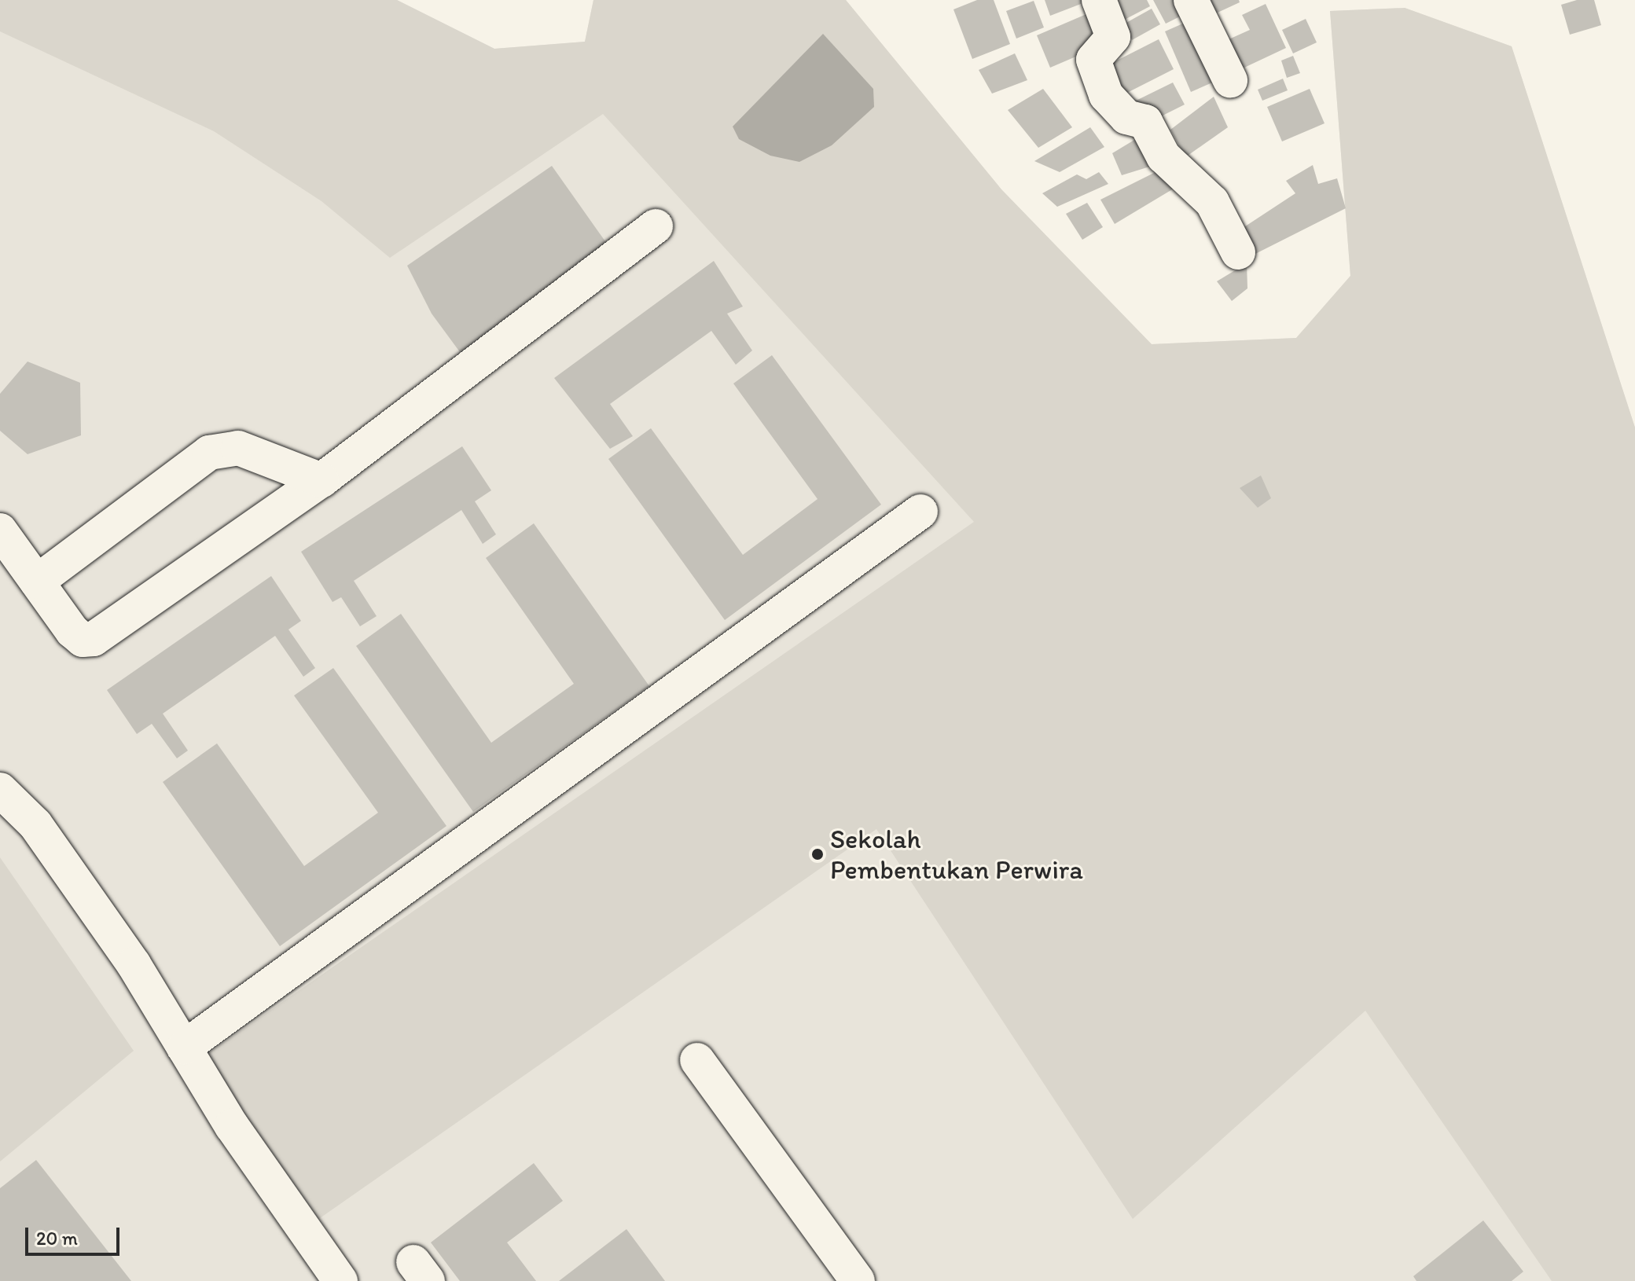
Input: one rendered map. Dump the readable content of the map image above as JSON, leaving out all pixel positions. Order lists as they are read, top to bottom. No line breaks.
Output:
{"places":["Sekolah Pembentukan Perwira"],"scale_bar":"20 m"}
